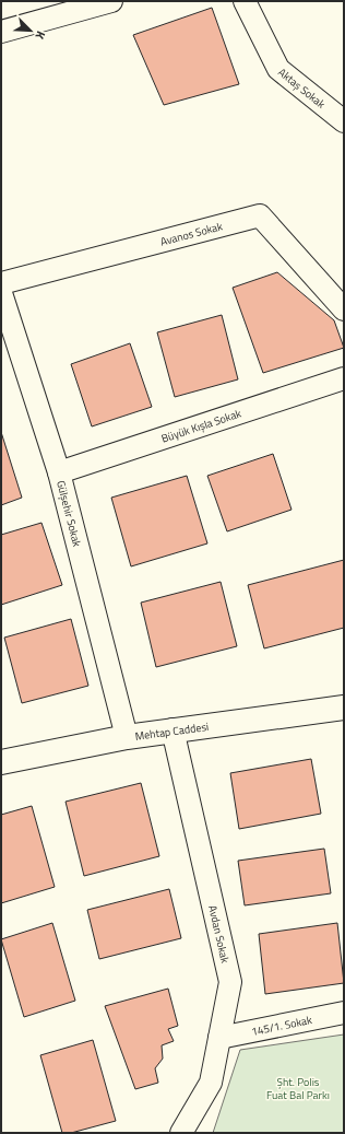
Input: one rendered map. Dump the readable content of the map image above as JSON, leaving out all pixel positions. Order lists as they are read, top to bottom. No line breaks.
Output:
{"streets":{"main road":["Mehtap Caddesi"],"street":["Aktaş Sokak","Avanos Sokak","Büyük Kışla Sokak","Gülşehir Sokak","Avdan Sokak","145/1. Sokak"]},"crossings":[["Büyük Kışla Sokak","Gülşehir Sokak"],["Gülşehir Sokak","Mehtap Caddesi"],["Mehtap Caddesi","Avdan Sokak"],["Avdan Sokak","145/1. Sokak"]],"parks":["Şht. Polis Fuat Bal Parkı"],"north":"bottom right"}
